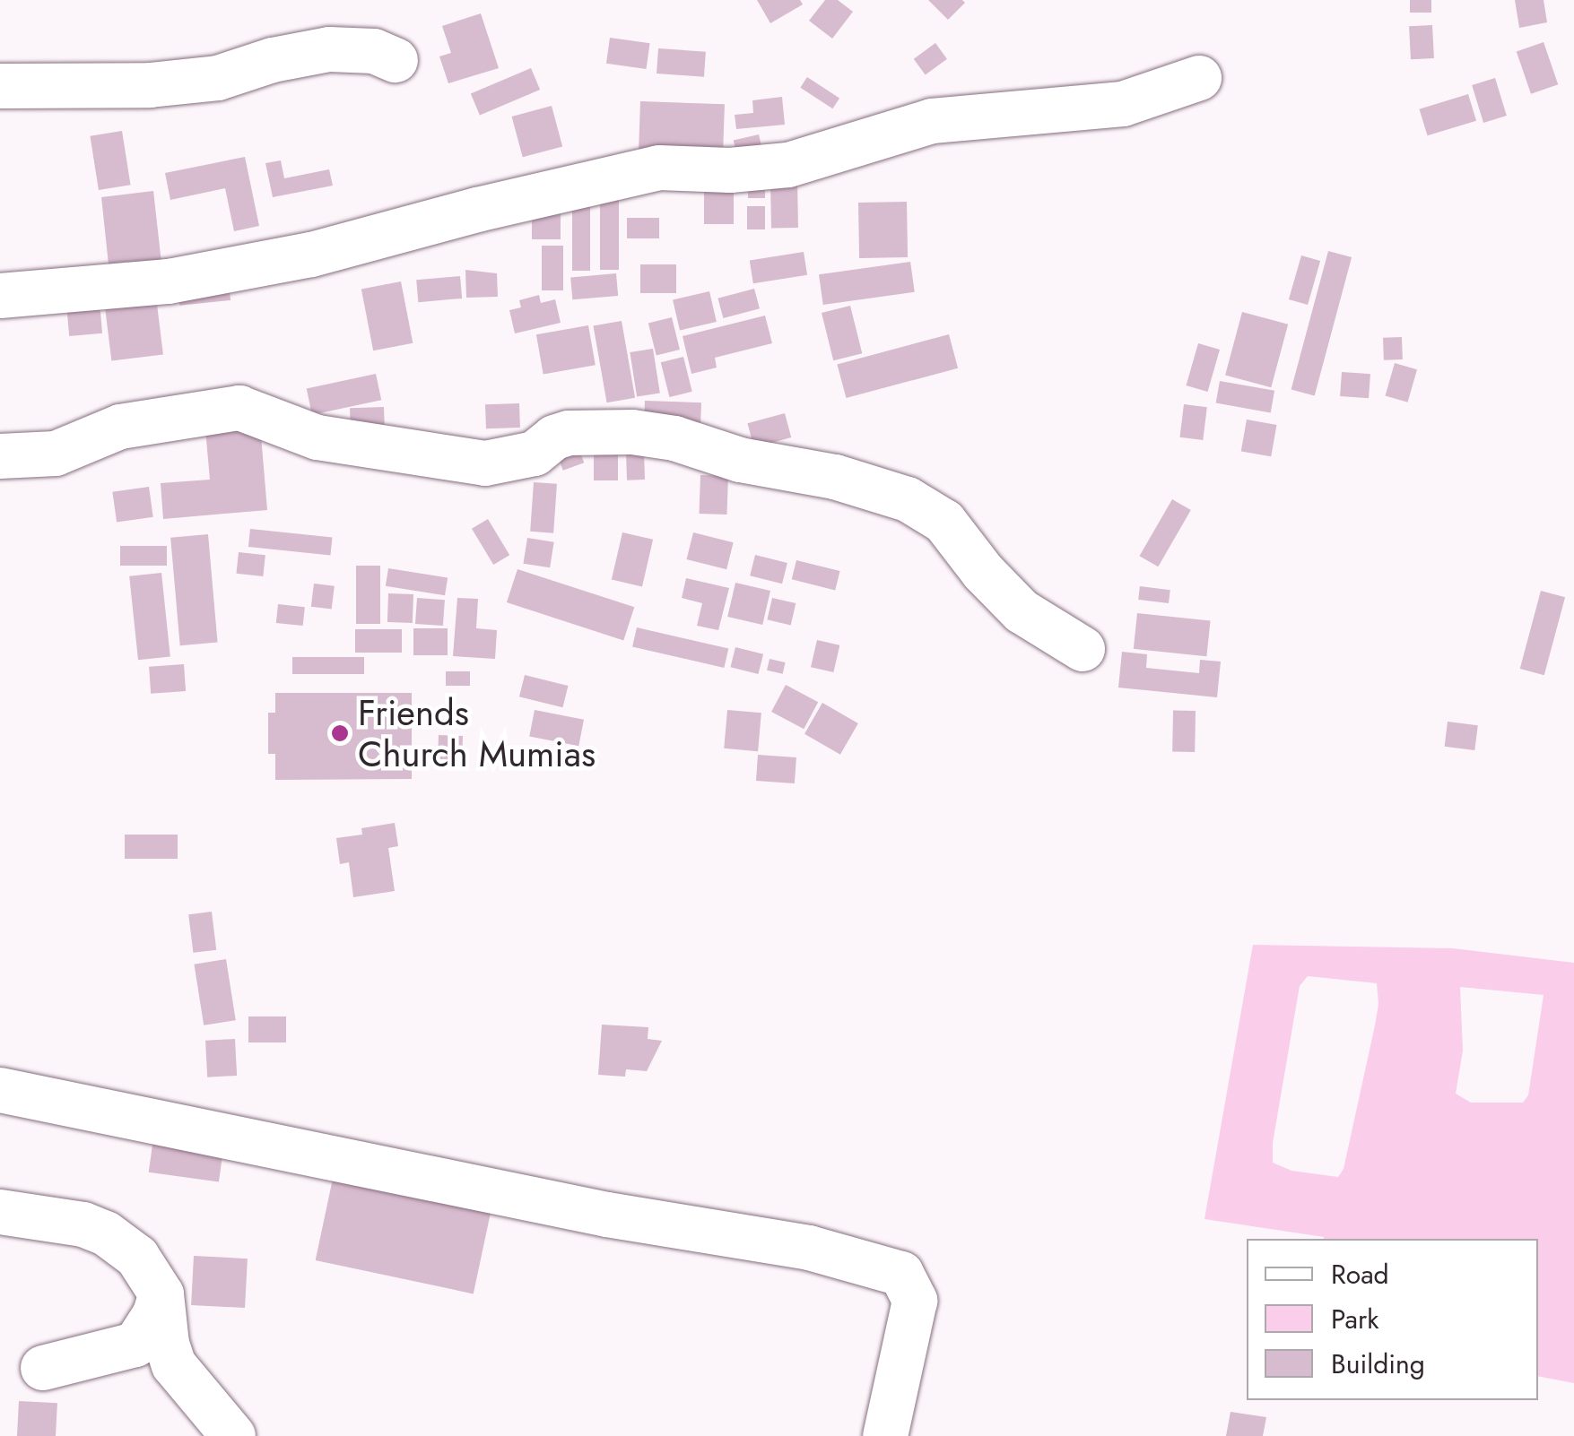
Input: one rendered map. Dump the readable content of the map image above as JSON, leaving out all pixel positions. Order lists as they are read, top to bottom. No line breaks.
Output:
{"places":["Friends Church Mumias"],"legend":["Road","Park","Building"]}
